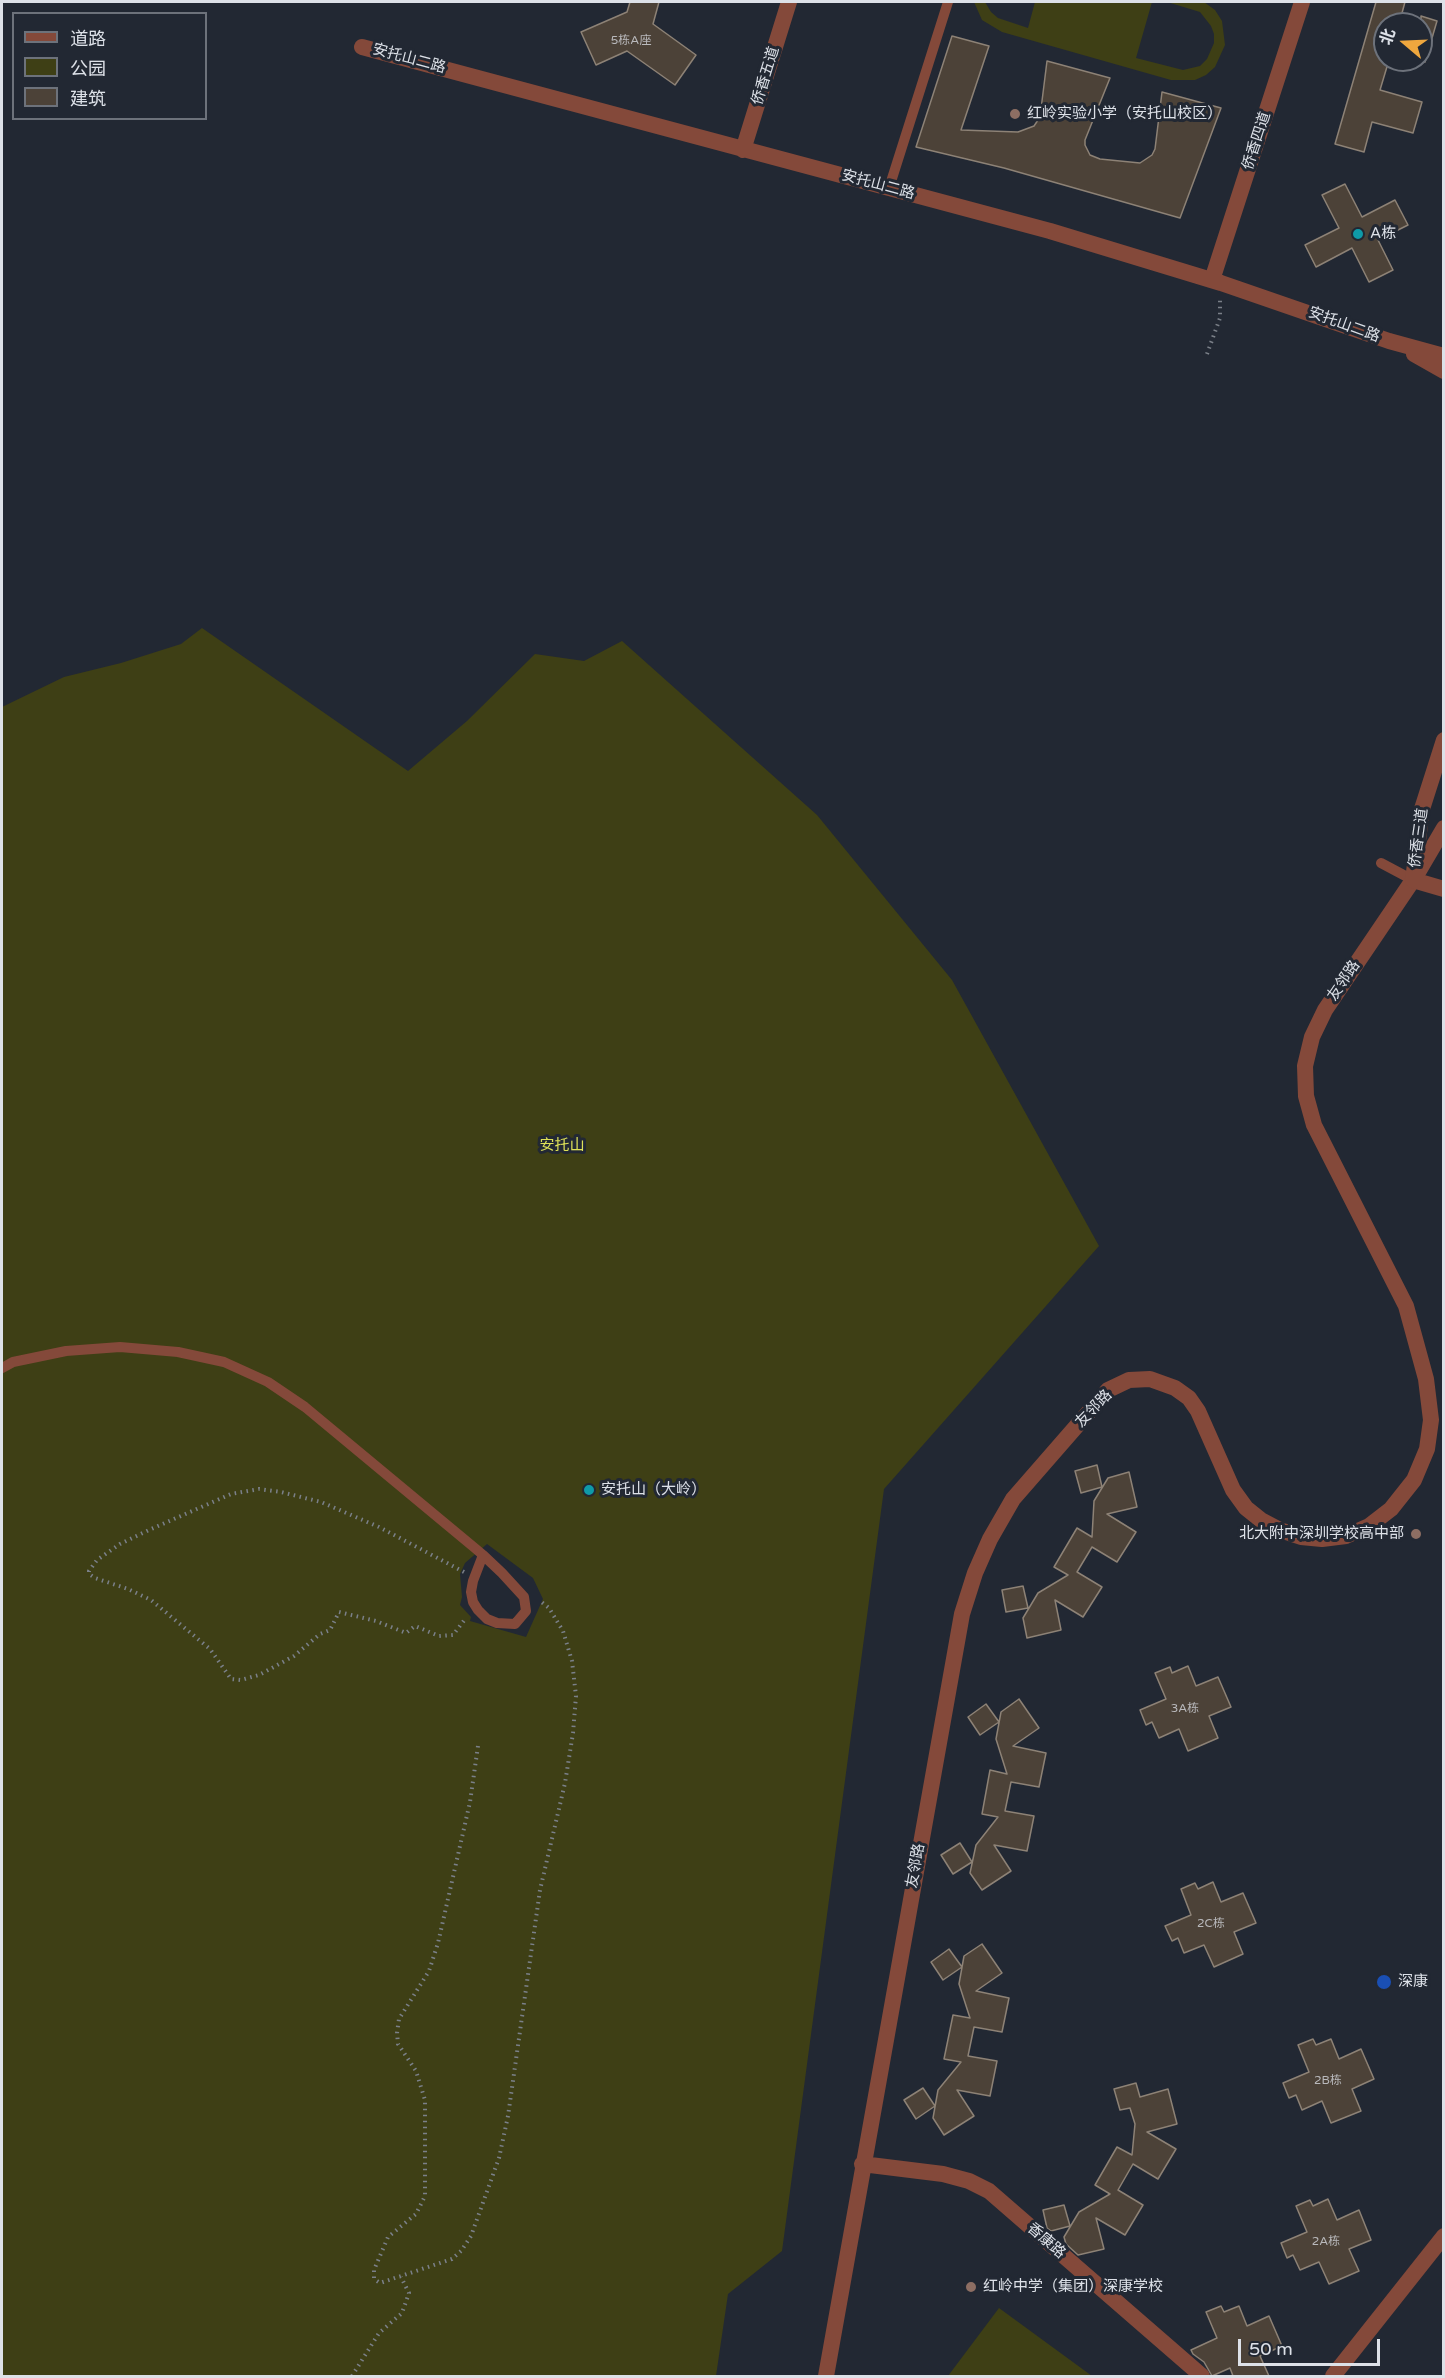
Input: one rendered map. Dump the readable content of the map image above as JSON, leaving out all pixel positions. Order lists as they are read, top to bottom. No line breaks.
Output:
{"streets":{"street":["安托山二路","侨香五道","侨香四道","侨香三道","友邻路","香康路"]},"crossings":[["安托山二路","侨香五道"],["安托山二路","侨香四道"],["侨香三道","友邻路"],["友邻路","香康路"]],"parks":["安托山"],"places":["红岭实验小学（安托山校区）","A栋","安托山（大岭）","北大附中深圳学校高中部","深康","红岭中学（集团）深康学校"],"house_numbers":["5栋A座","3A栋","2C栋","2B栋","2A栋"],"legend":["道路","公园","建筑"],"scale_bar":"50 m","north":"left"}
